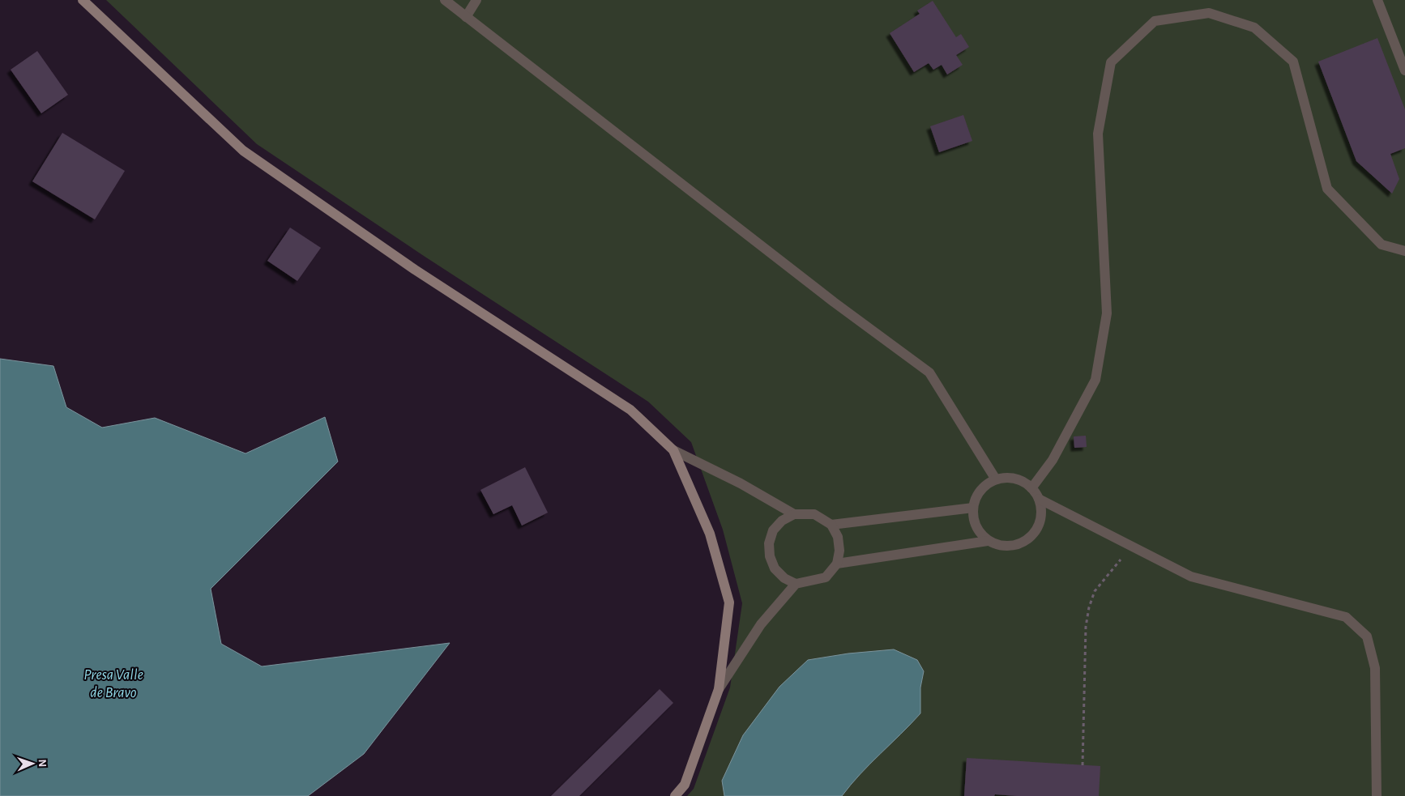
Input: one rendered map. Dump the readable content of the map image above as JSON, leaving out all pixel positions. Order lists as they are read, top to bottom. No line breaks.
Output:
{"water":["Presa Valle de Bravo"],"north":"right"}
